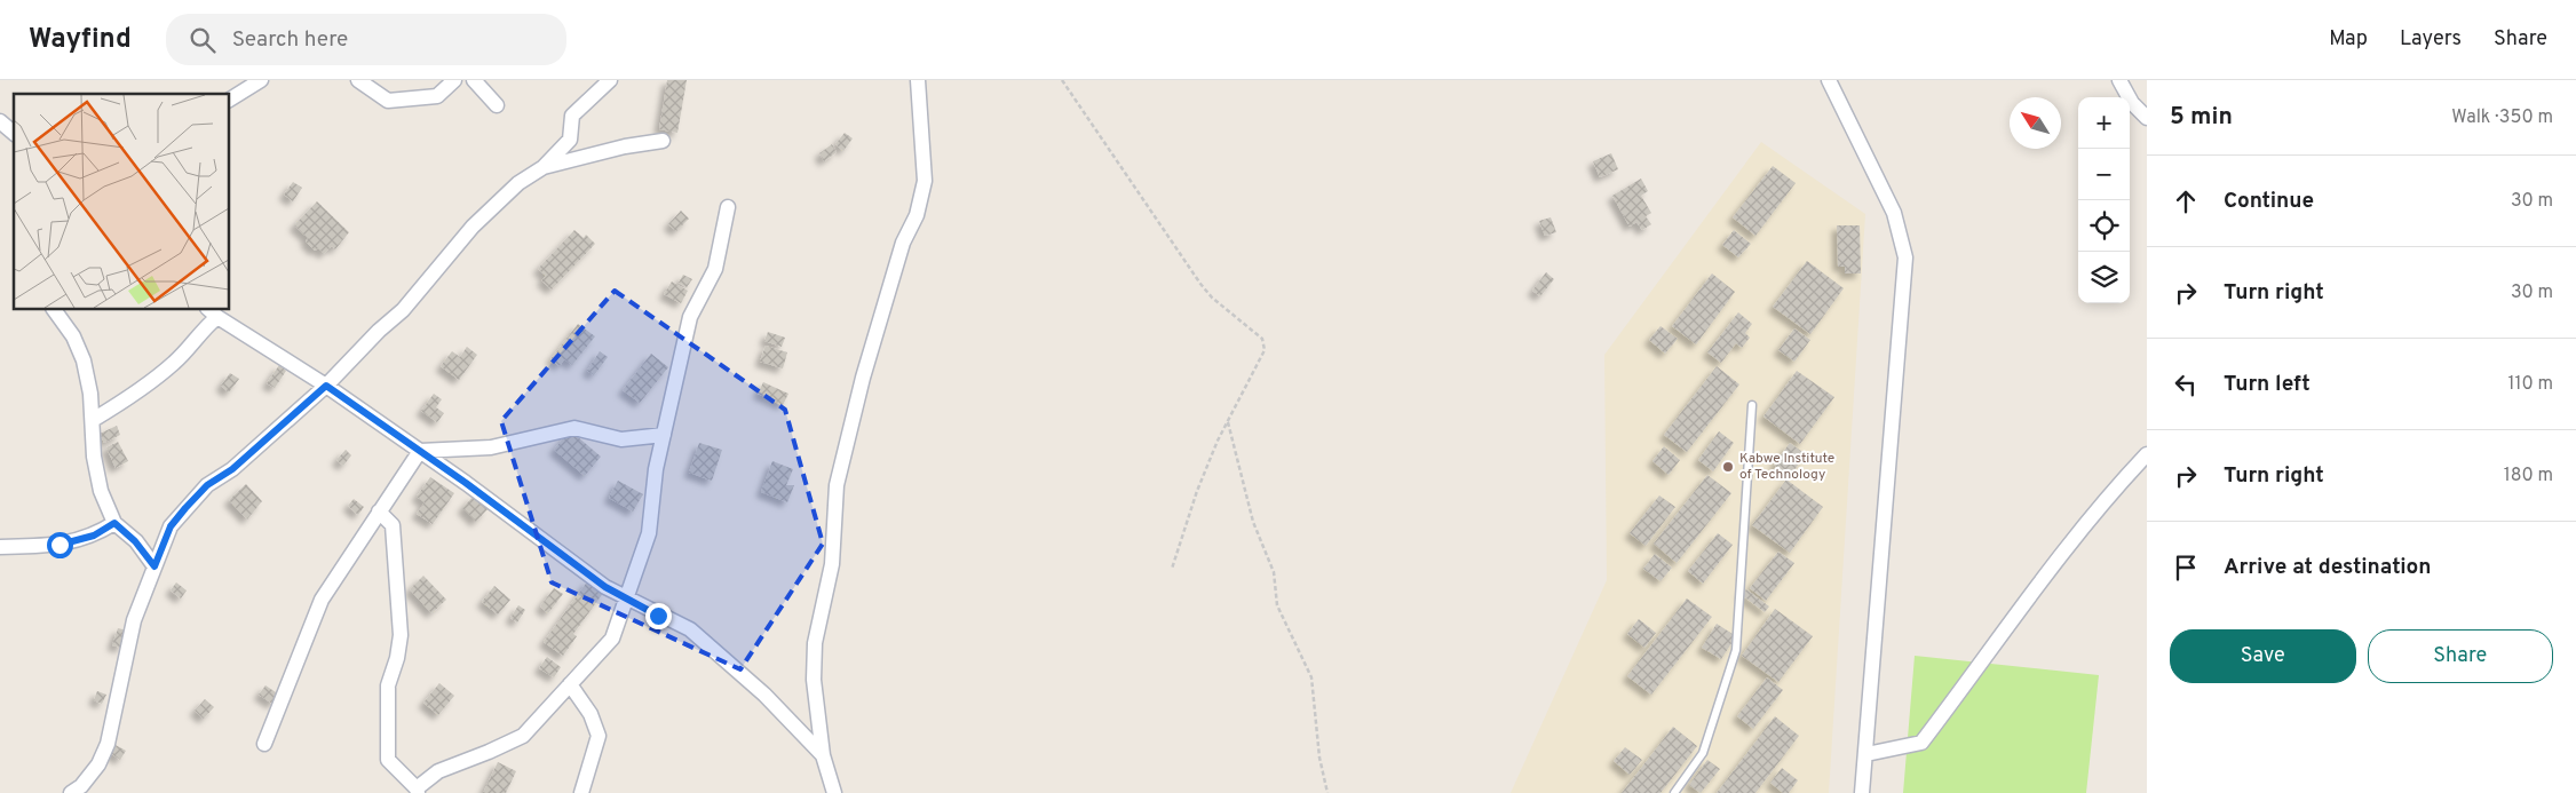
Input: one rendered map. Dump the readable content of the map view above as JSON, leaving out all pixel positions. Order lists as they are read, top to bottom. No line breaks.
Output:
{"places":["Kabwe Institute of Technology"],"north":"top left","page":{"header":"Wayfind","search":"Search here","nav":["Map","Layers","Share"],"heading":["5 min","Walk · 350 m"],"map_buttons":["+","−"],"list":[["Continue","30 m"],["Turn right","30 m"],["Turn left","110 m"],["Turn right","180 m"],"Arrive at destination"],"buttons":["Save","Share"]}}
